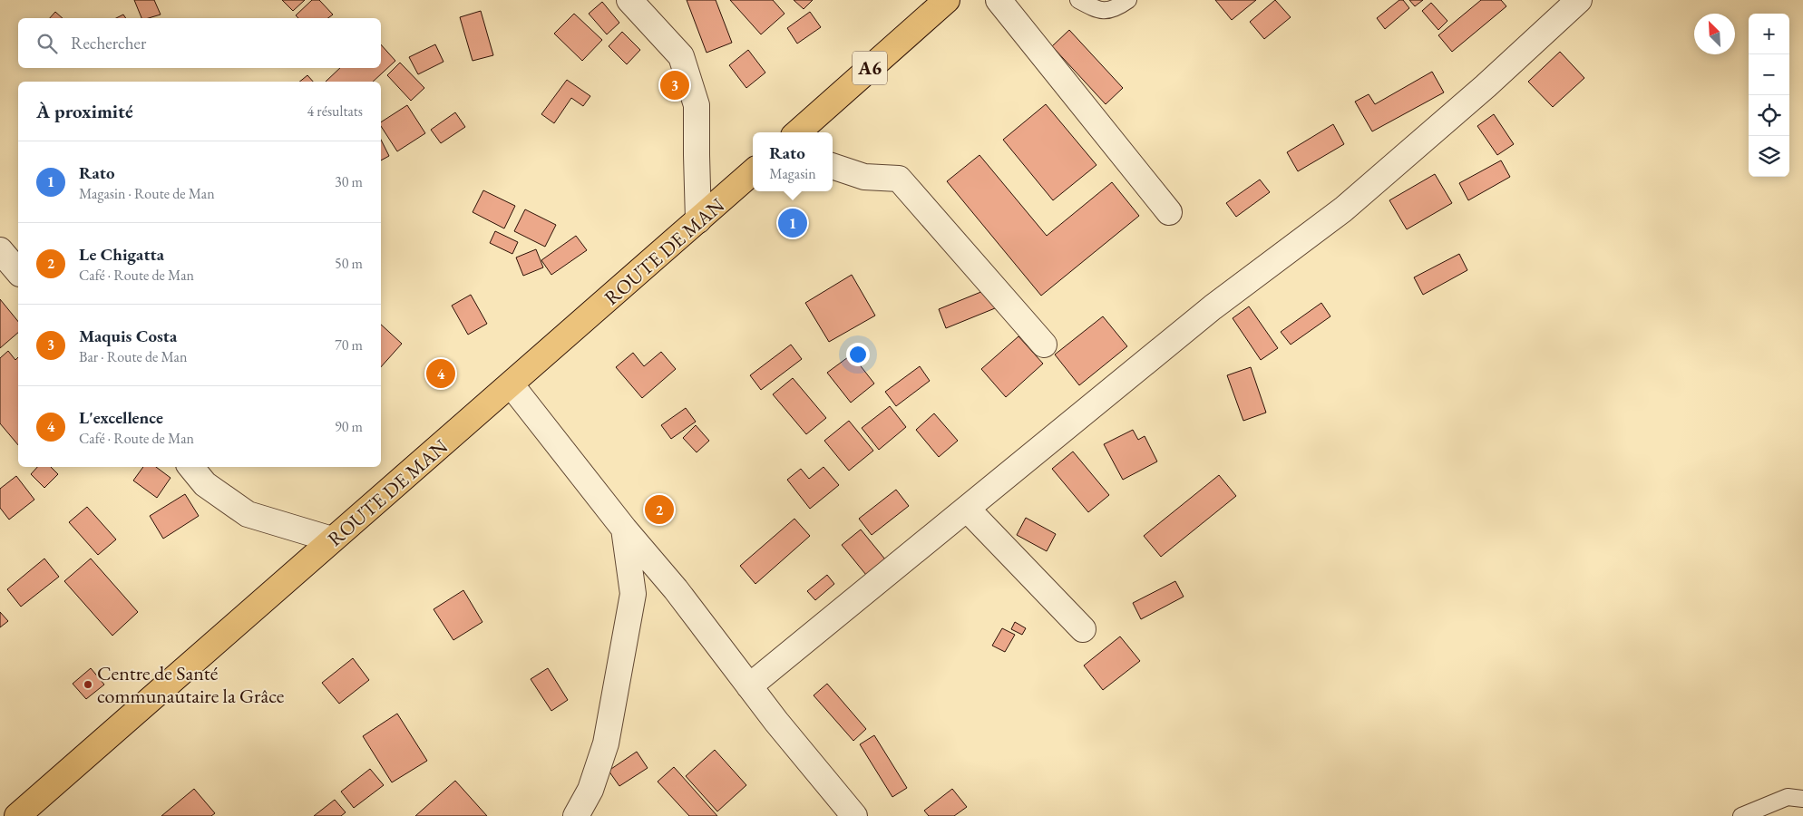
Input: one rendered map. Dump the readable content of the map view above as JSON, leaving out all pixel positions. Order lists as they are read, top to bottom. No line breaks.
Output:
{"streets":{"highway":["A6","ROUTE DE MAN"]},"places":["Centre de Santé communautaire la Grâce"],"north":"top left","page":{"map_buttons":["+","−"],"search":"Rechercher","pins":["3","1","4","2"],"heading":["À proximité","4 résultats"],"popup":["Rato","Magasin"],"list":[{"mark":"1","name":"Rato","note":"Magasin · Route de Man","value":"30 m"},{"mark":"2","name":"Le Chigatta","note":"Café · Route de Man","value":"50 m"},{"mark":"3","name":"Maquis Costa","note":"Bar · Route de Man","value":"70 m"},{"mark":"4","name":"L'excellence","note":"Café · Route de Man","value":"90 m"}]}}
